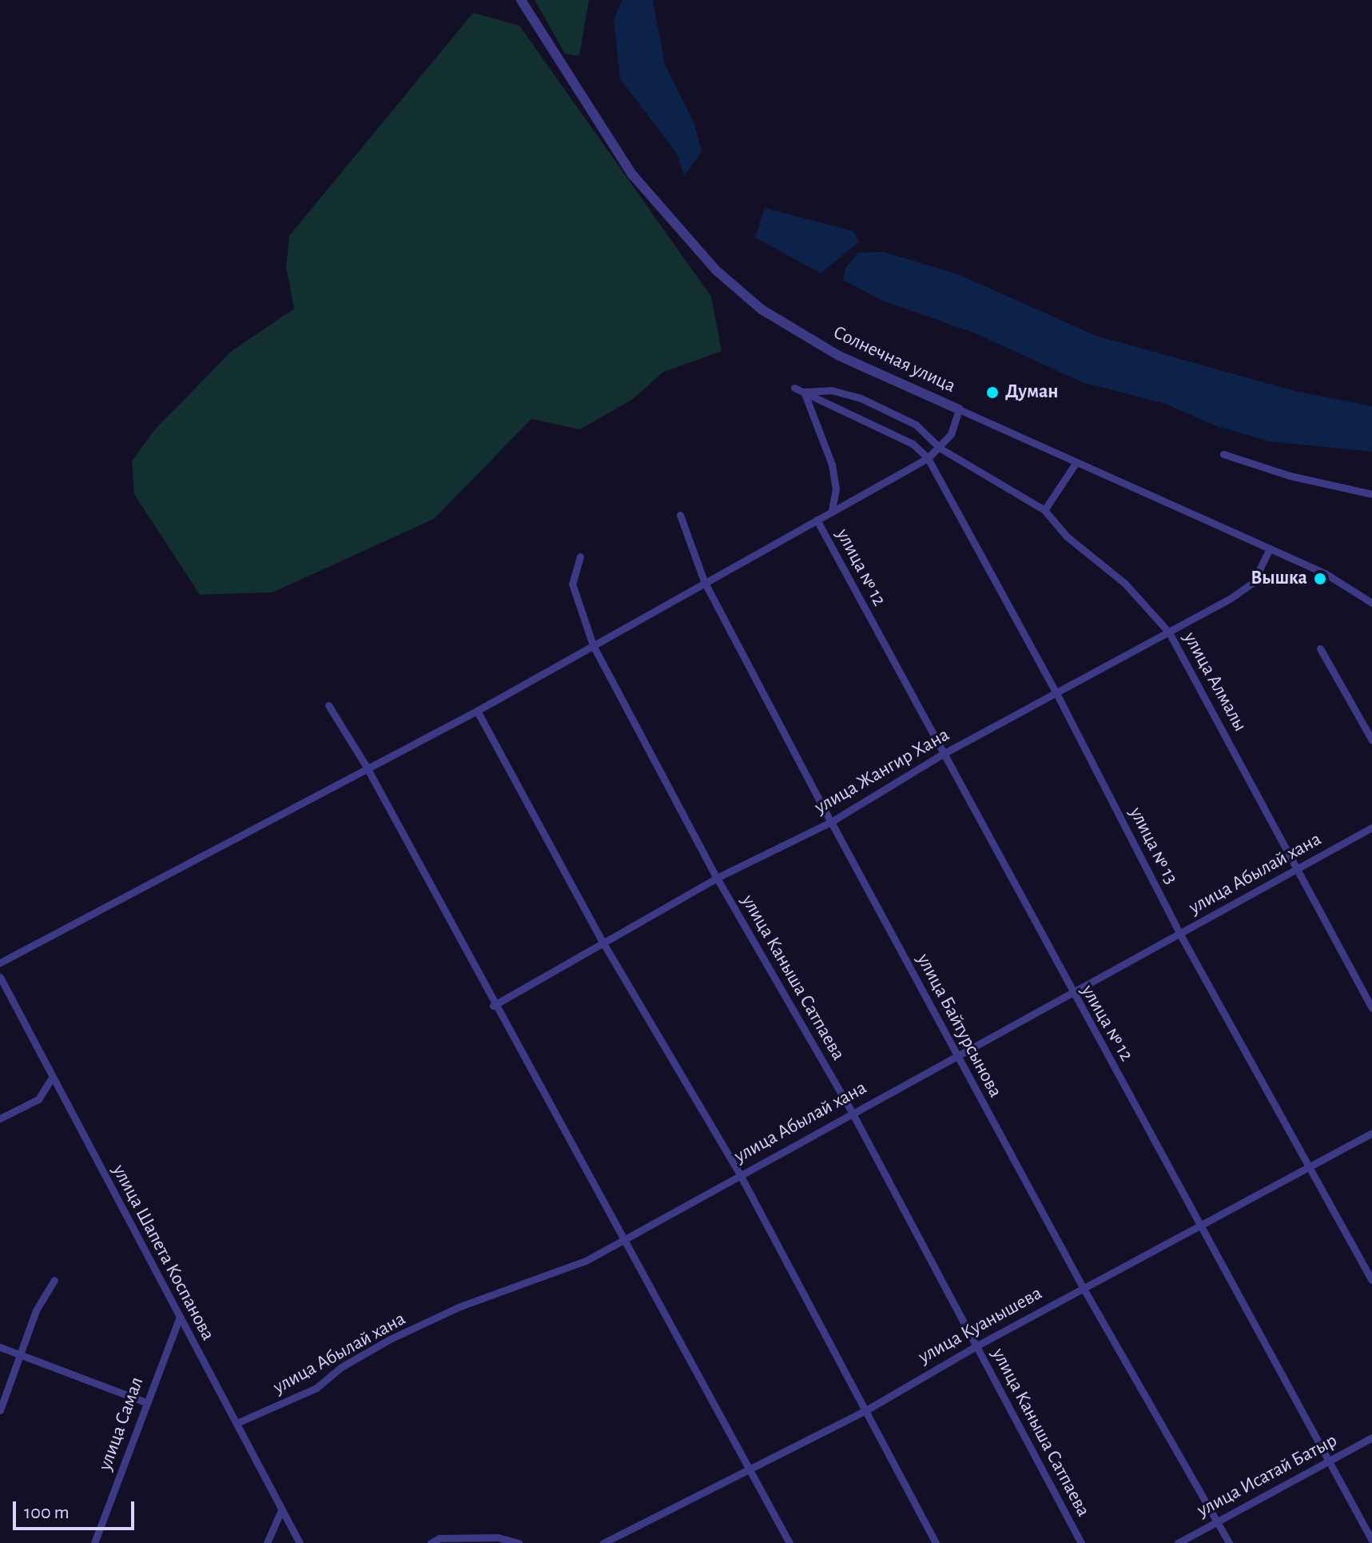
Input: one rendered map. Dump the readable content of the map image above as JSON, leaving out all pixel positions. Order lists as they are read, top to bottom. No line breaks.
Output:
{"streets":{"street":["Солнечная улица","улица № 12","улица Алмалы","улица Жангир Хана","улица № 13","улица Абылай хана","улица Каныша Сатпаева","улица Байтурсынова","улица Шапета Коспанова","улица Куанышева","улица Самал","улица Исатай Батыр"]},"crossings":[["Солнечная улица","улица Жангир Хана"],["улица № 12","улица Алмалы"],["улица № 12","улица Жангир Хана"],["улица № 12","улица Абылай хана"],["улица № 12","улица Куанышева"],["улица № 12","улица Исатай Батыр"],["улица Алмалы","улица Жангир Хана"],["улица Алмалы","улица Абылай хана"],["улица Жангир Хана","улица № 13"],["улица Жангир Хана","улица Каныша Сатпаева"],["улица Жангир Хана","улица Байтурсынова"],["улица № 13","улица Абылай хана"],["улица № 13","улица Куанышева"],["улица Абылай хана","улица Каныша Сатпаева"],["улица Абылай хана","улица Байтурсынова"],["улица Абылай хана","улица Шапета Коспанова"],["улица Каныша Сатпаева","улица Куанышева"],["улица Байтурсынова","улица Куанышева"],["улица Байтурсынова","улица Исатай Батыр"],["улица Шапета Коспанова","улица Самал"]],"places":["Думан","Вышка"],"scale_bar":"100 m"}
